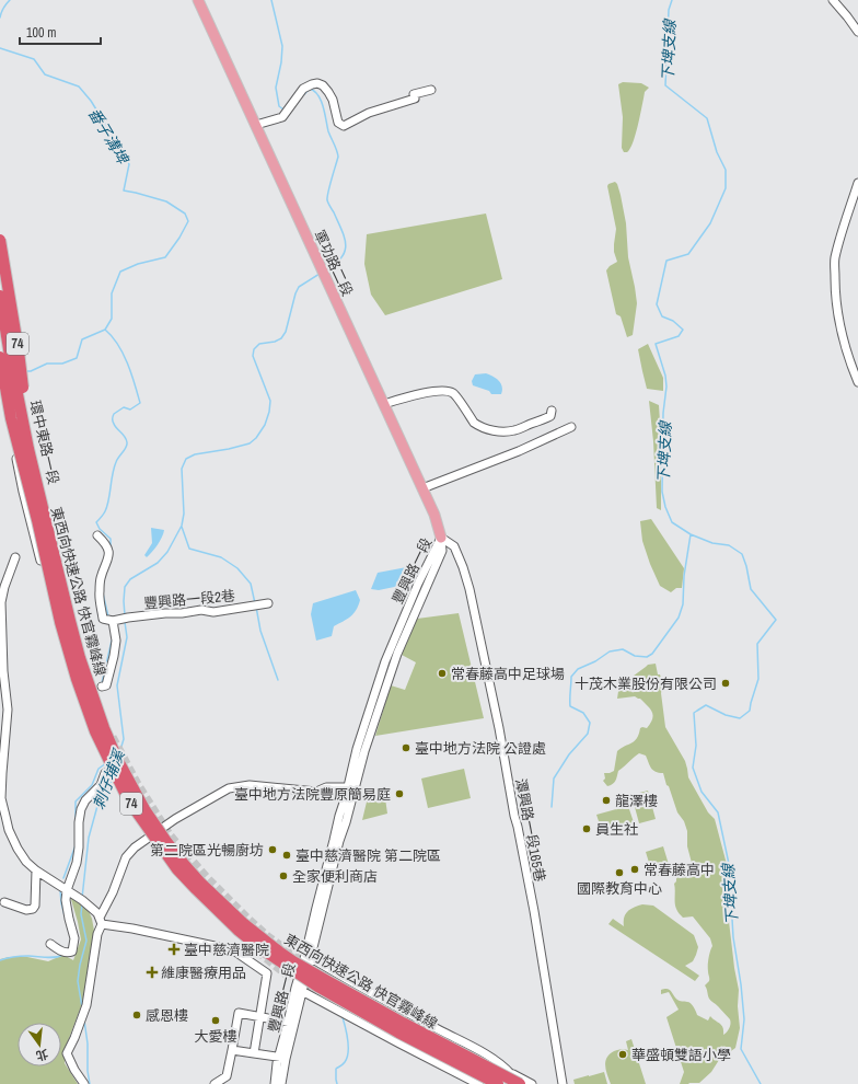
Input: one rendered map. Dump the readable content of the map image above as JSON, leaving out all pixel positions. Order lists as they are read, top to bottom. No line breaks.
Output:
{"streets":{"highway":["74","東西向快速公路 快官霧峰線"],"main road":["軍功路二段"],"street":["環中東路一段","豐興路一段","豐興路一段2巷","潭興路一段165巷"]},"crossings":[["軍功路二段","豐興路一段"],["軍功路二段","潭興路一段165巷"],["74","東西向快速公路 快官霧峰線"],["豐興路一段","潭興路一段165巷"]],"water":["下埤支線","番子溝埤","刺仔埔溪"],"places":{"other":["常春藤高中足球場","十茂木業股份有限公司","臺中地方法院 公證處","臺中地方法院豐原簡易庭","龍澤樓","員生社","第二院區光暢廚坊","臺中慈濟醫院 第二院區","常春藤高中","國際教育中心","全家便利商店","感恩樓","大愛樓","華盛頓雙語小學"],"health":["臺中慈濟醫院","維康醫療用品"]},"scale_bar":"100 m","north":"bottom"}
